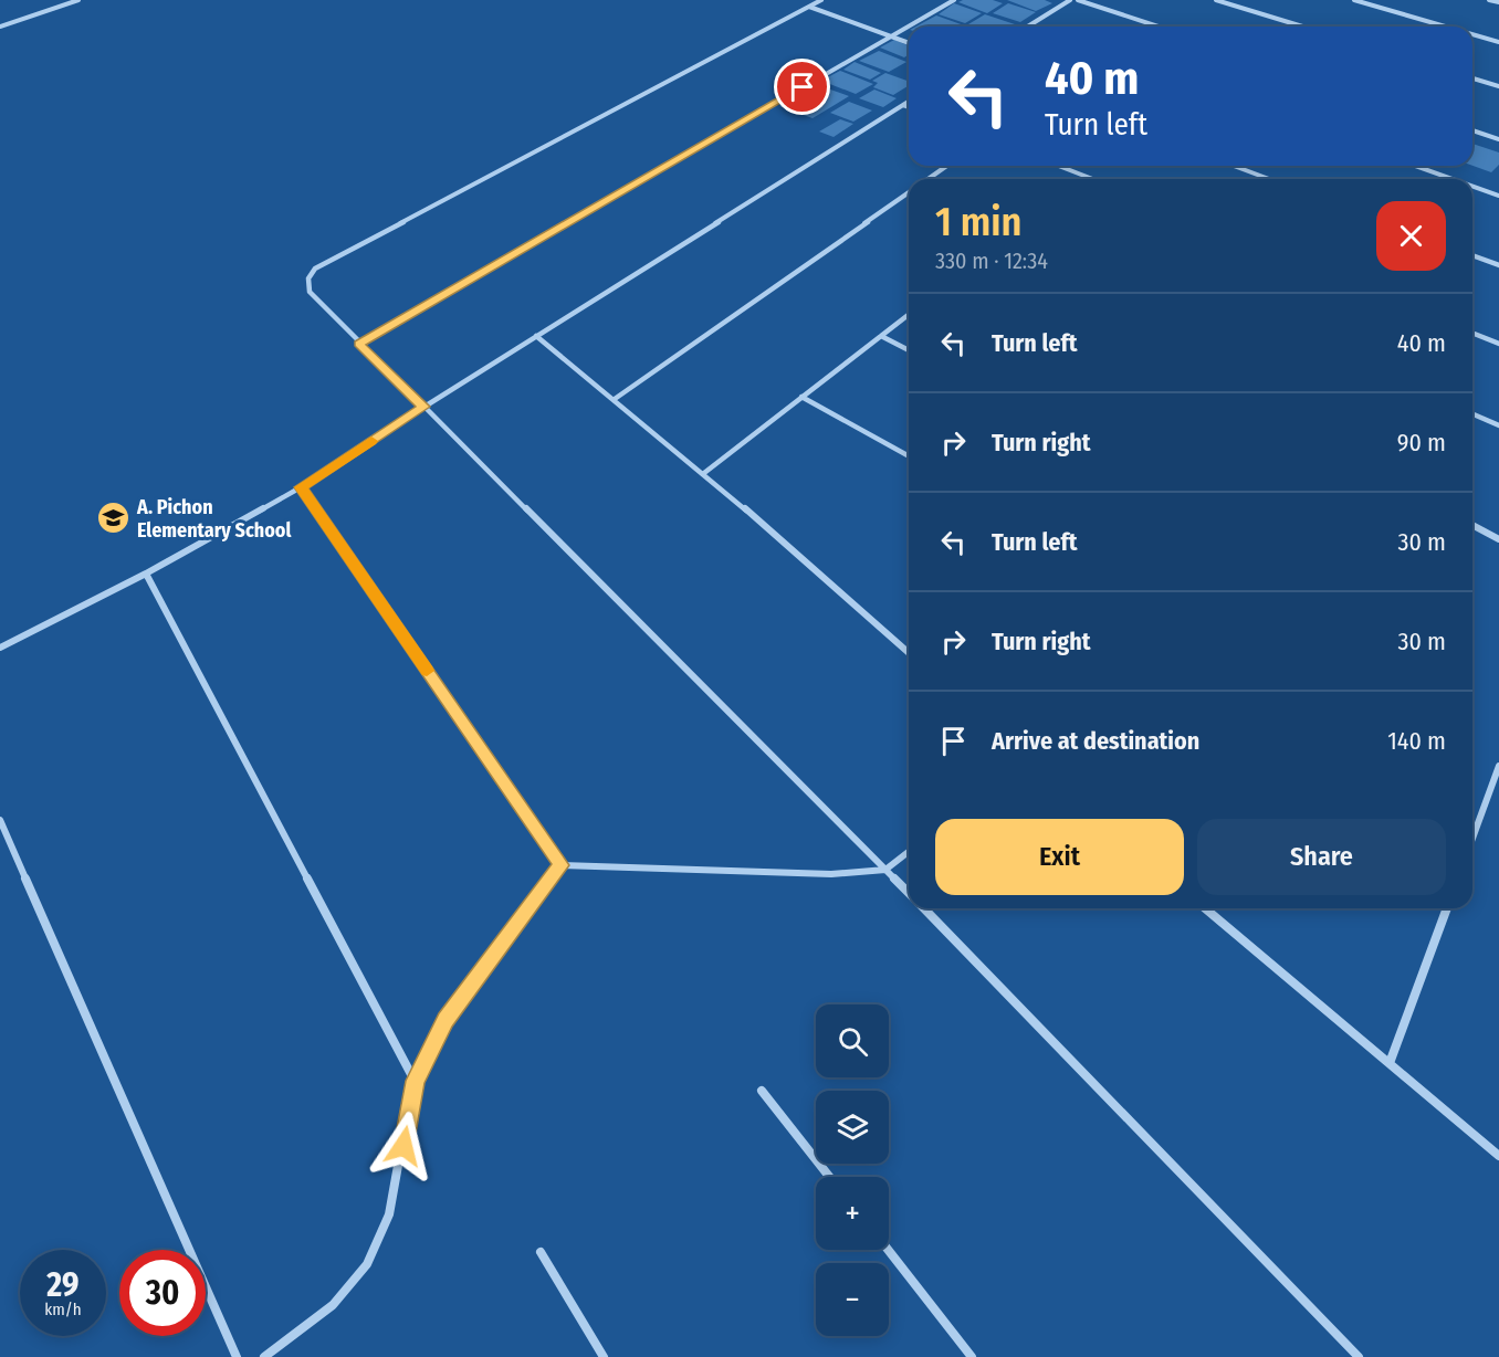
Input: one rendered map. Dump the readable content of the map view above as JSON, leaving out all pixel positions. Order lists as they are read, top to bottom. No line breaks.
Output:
{"places":{"school or university":["A. Pichon Elementary School"]},"page":{"turn":["40 m","Turn left"],"heading":["1 min","330 m · 12:34"],"list":[{"name":"Turn left","value":"40 m"},{"name":"Turn right","value":"90 m"},{"name":"Turn left","value":"30 m"},{"name":"Turn right","value":"30 m"},{"name":"Arrive at destination","value":"140 m"}],"buttons":["Exit","Share"],"map_buttons":["+","−"],"speed":"29 km/h","limit":"30"}}
